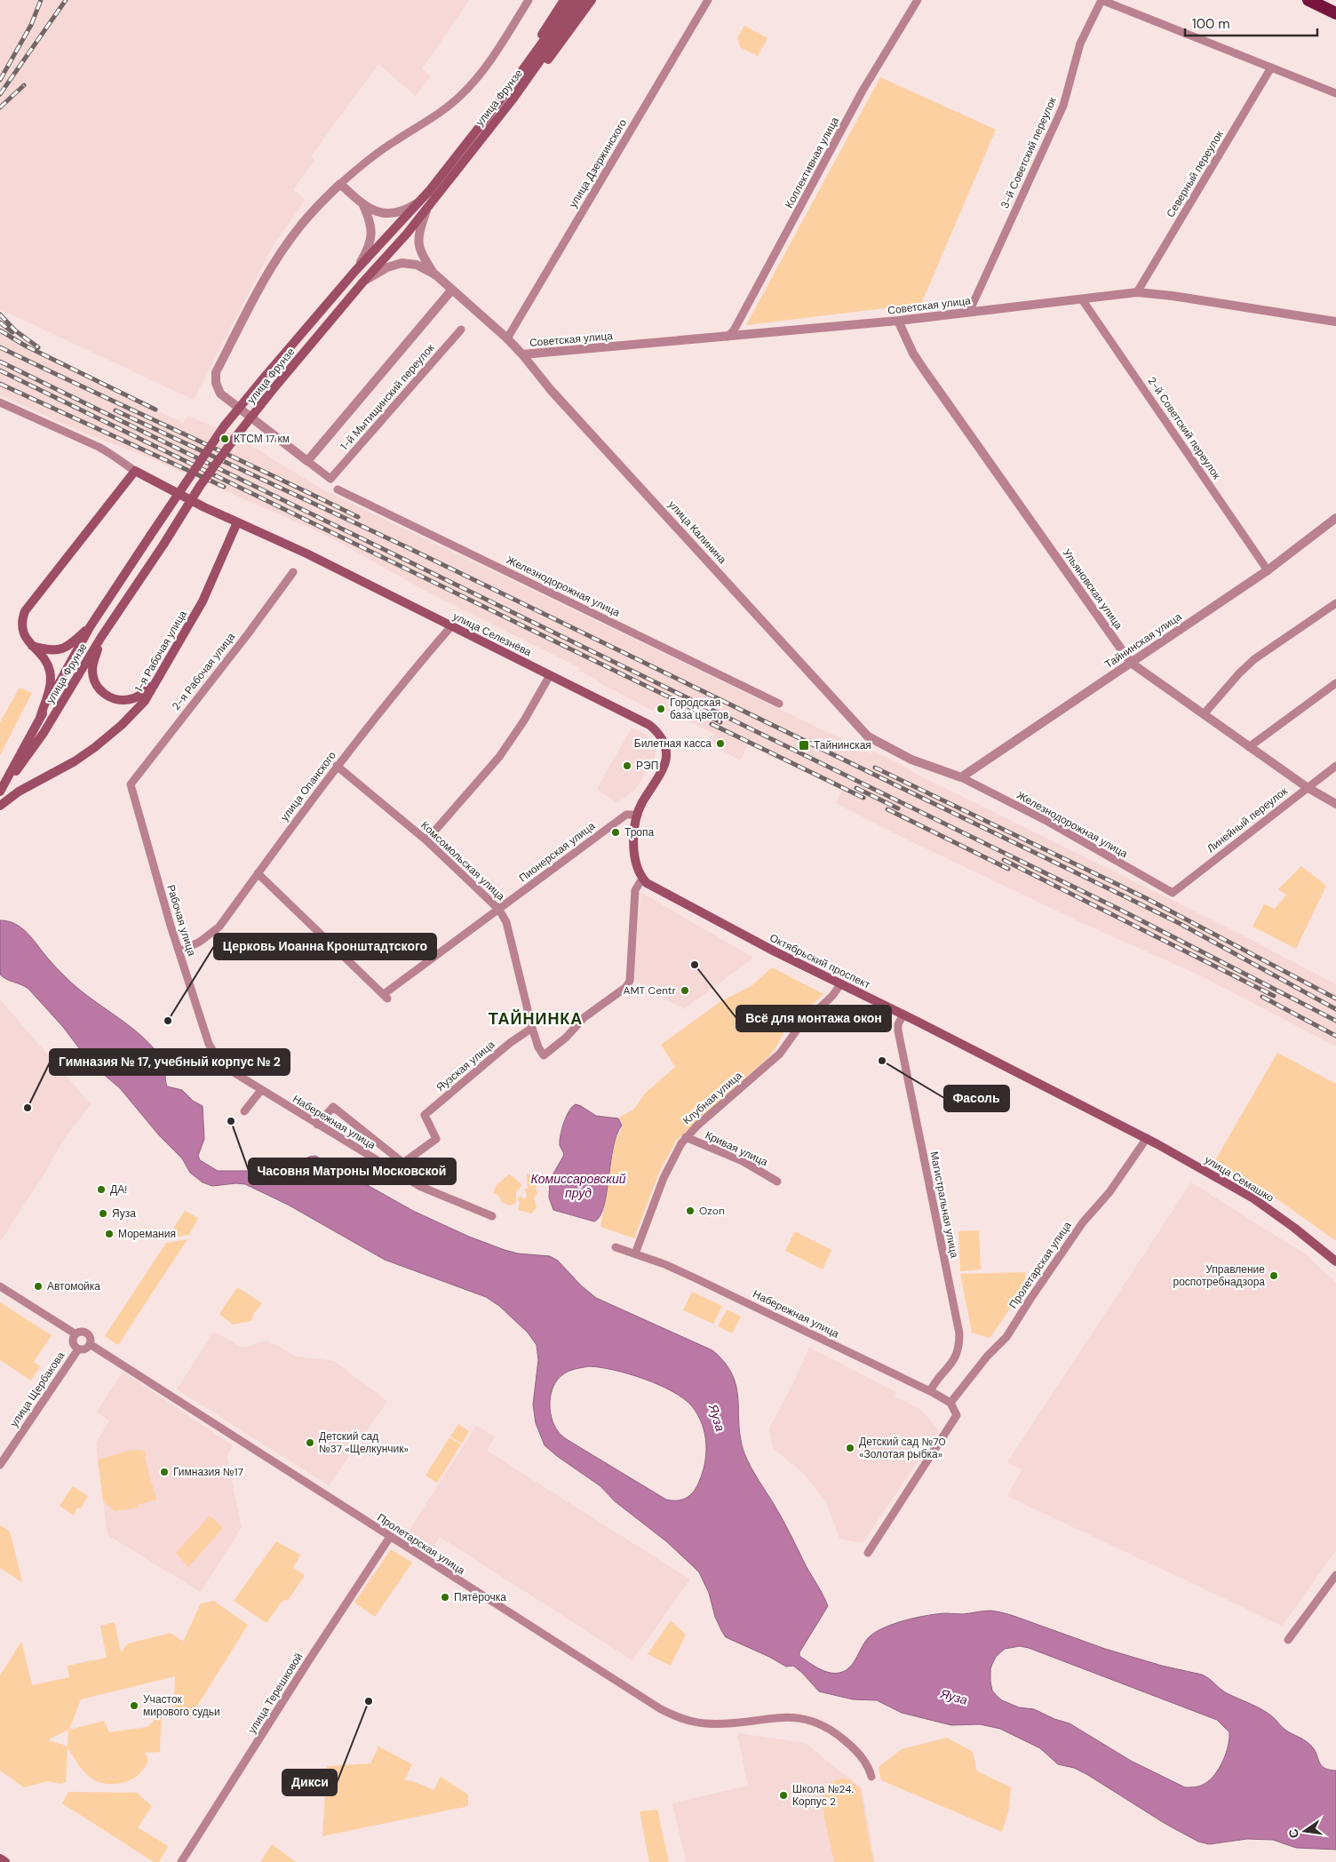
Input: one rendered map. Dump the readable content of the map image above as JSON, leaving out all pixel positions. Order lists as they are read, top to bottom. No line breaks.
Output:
{"streets":{"main road":["улица Фрунзе","улица Селезнёва","1-я Рабочая улица","Октябрьский проспект","улица Семашко"],"street":["3-й Советский переулок","Коллективная улица","улица Дзержинского","Северный переулок","Советская улица","1-й Мытищинский переулок","2-й Советский переулок","улица Калинина","Железнодорожная улица","Ульяновская улица","Тайнинская улица","2-я Рабочая улица","улица Опанского","Линейный переулок","Пионерская улица","Комсомольская улица","Рабочая улица","Яузская улица","Клубная улица","Набережная улица","Кривая улица","Магистральная улица","Пролетарская улица","улица Щербакова","улица Терешковой"]},"crossings":[["3-й Советский переулок","Советская улица"],["Коллективная улица","Советская улица"],["улица Дзержинского","улица Калинина"],["Северный переулок","Советская улица"],["Советская улица","2-й Советский переулок"],["Советская улица","улица Калинина"],["Советская улица","Ульяновская улица"],["2-й Советский переулок","Тайнинская улица"],["улица Калинина","Железнодорожная улица"],["улица Калинина","Тайнинская улица"],["Железнодорожная улица","Тайнинская улица"],["Железнодорожная улица","Линейный переулок"],["Ульяновская улица","Тайнинская улица"],["Ульяновская улица","Линейный переулок"],["улица Селезнёва","1-я Рабочая улица"],["улица Селезнёва","улица Опанского"],["улица Селезнёва","Пионерская улица"],["2-я Рабочая улица","Рабочая улица"],["улица Опанского","Пионерская улица"],["улица Опанского","Комсомольская улица"],["улица Опанского","Рабочая улица"],["Пионерская улица","Комсомольская улица"],["Комсомольская улица","Яузская улица"],["Рабочая улица","Набережная улица"],["Октябрьский проспект","Клубная улица"],["Октябрьский проспект","улица Семашко"],["Октябрьский проспект","Магистральная улица"],["Яузская улица","Набережная улица"],["Клубная улица","Набережная улица"],["Клубная улица","Кривая улица"],["Набережная улица","Магистральная улица"],["Набережная улица","Пролетарская улица"],["улица Семашко","Пролетарская улица"],["Пролетарская улица","улица Щербакова"],["Пролетарская улица","улица Терешковой"]],"districts":["ТАЙНИНКА"],"water":["Комиссаровский пруд","Яуза"],"places":{"other":["КТСМ 17 км","Городская база цветов","Билетная касса","РЭП","Тропа","Всё для монтажа окон","AMT Centr","Церковь Иоанна Кронштадтского","Фасоль","Гимназия № 17, учебный корпус № 2","Часовня Матроны Московской","ДА!","Ozon","Яуза","Моремания","Управление роспотребнадзора","Автомойка","Детский сад №37 «Щелкунчик»","Детский сад №70 «Золотая рыбка»","Гимназия №17","Пятёрочка","Дикси","Участок мирового судьи","Школа №24. Корпус 2"],"transit":["Тайнинская"]},"scale_bar":"100 m","north":"left"}
